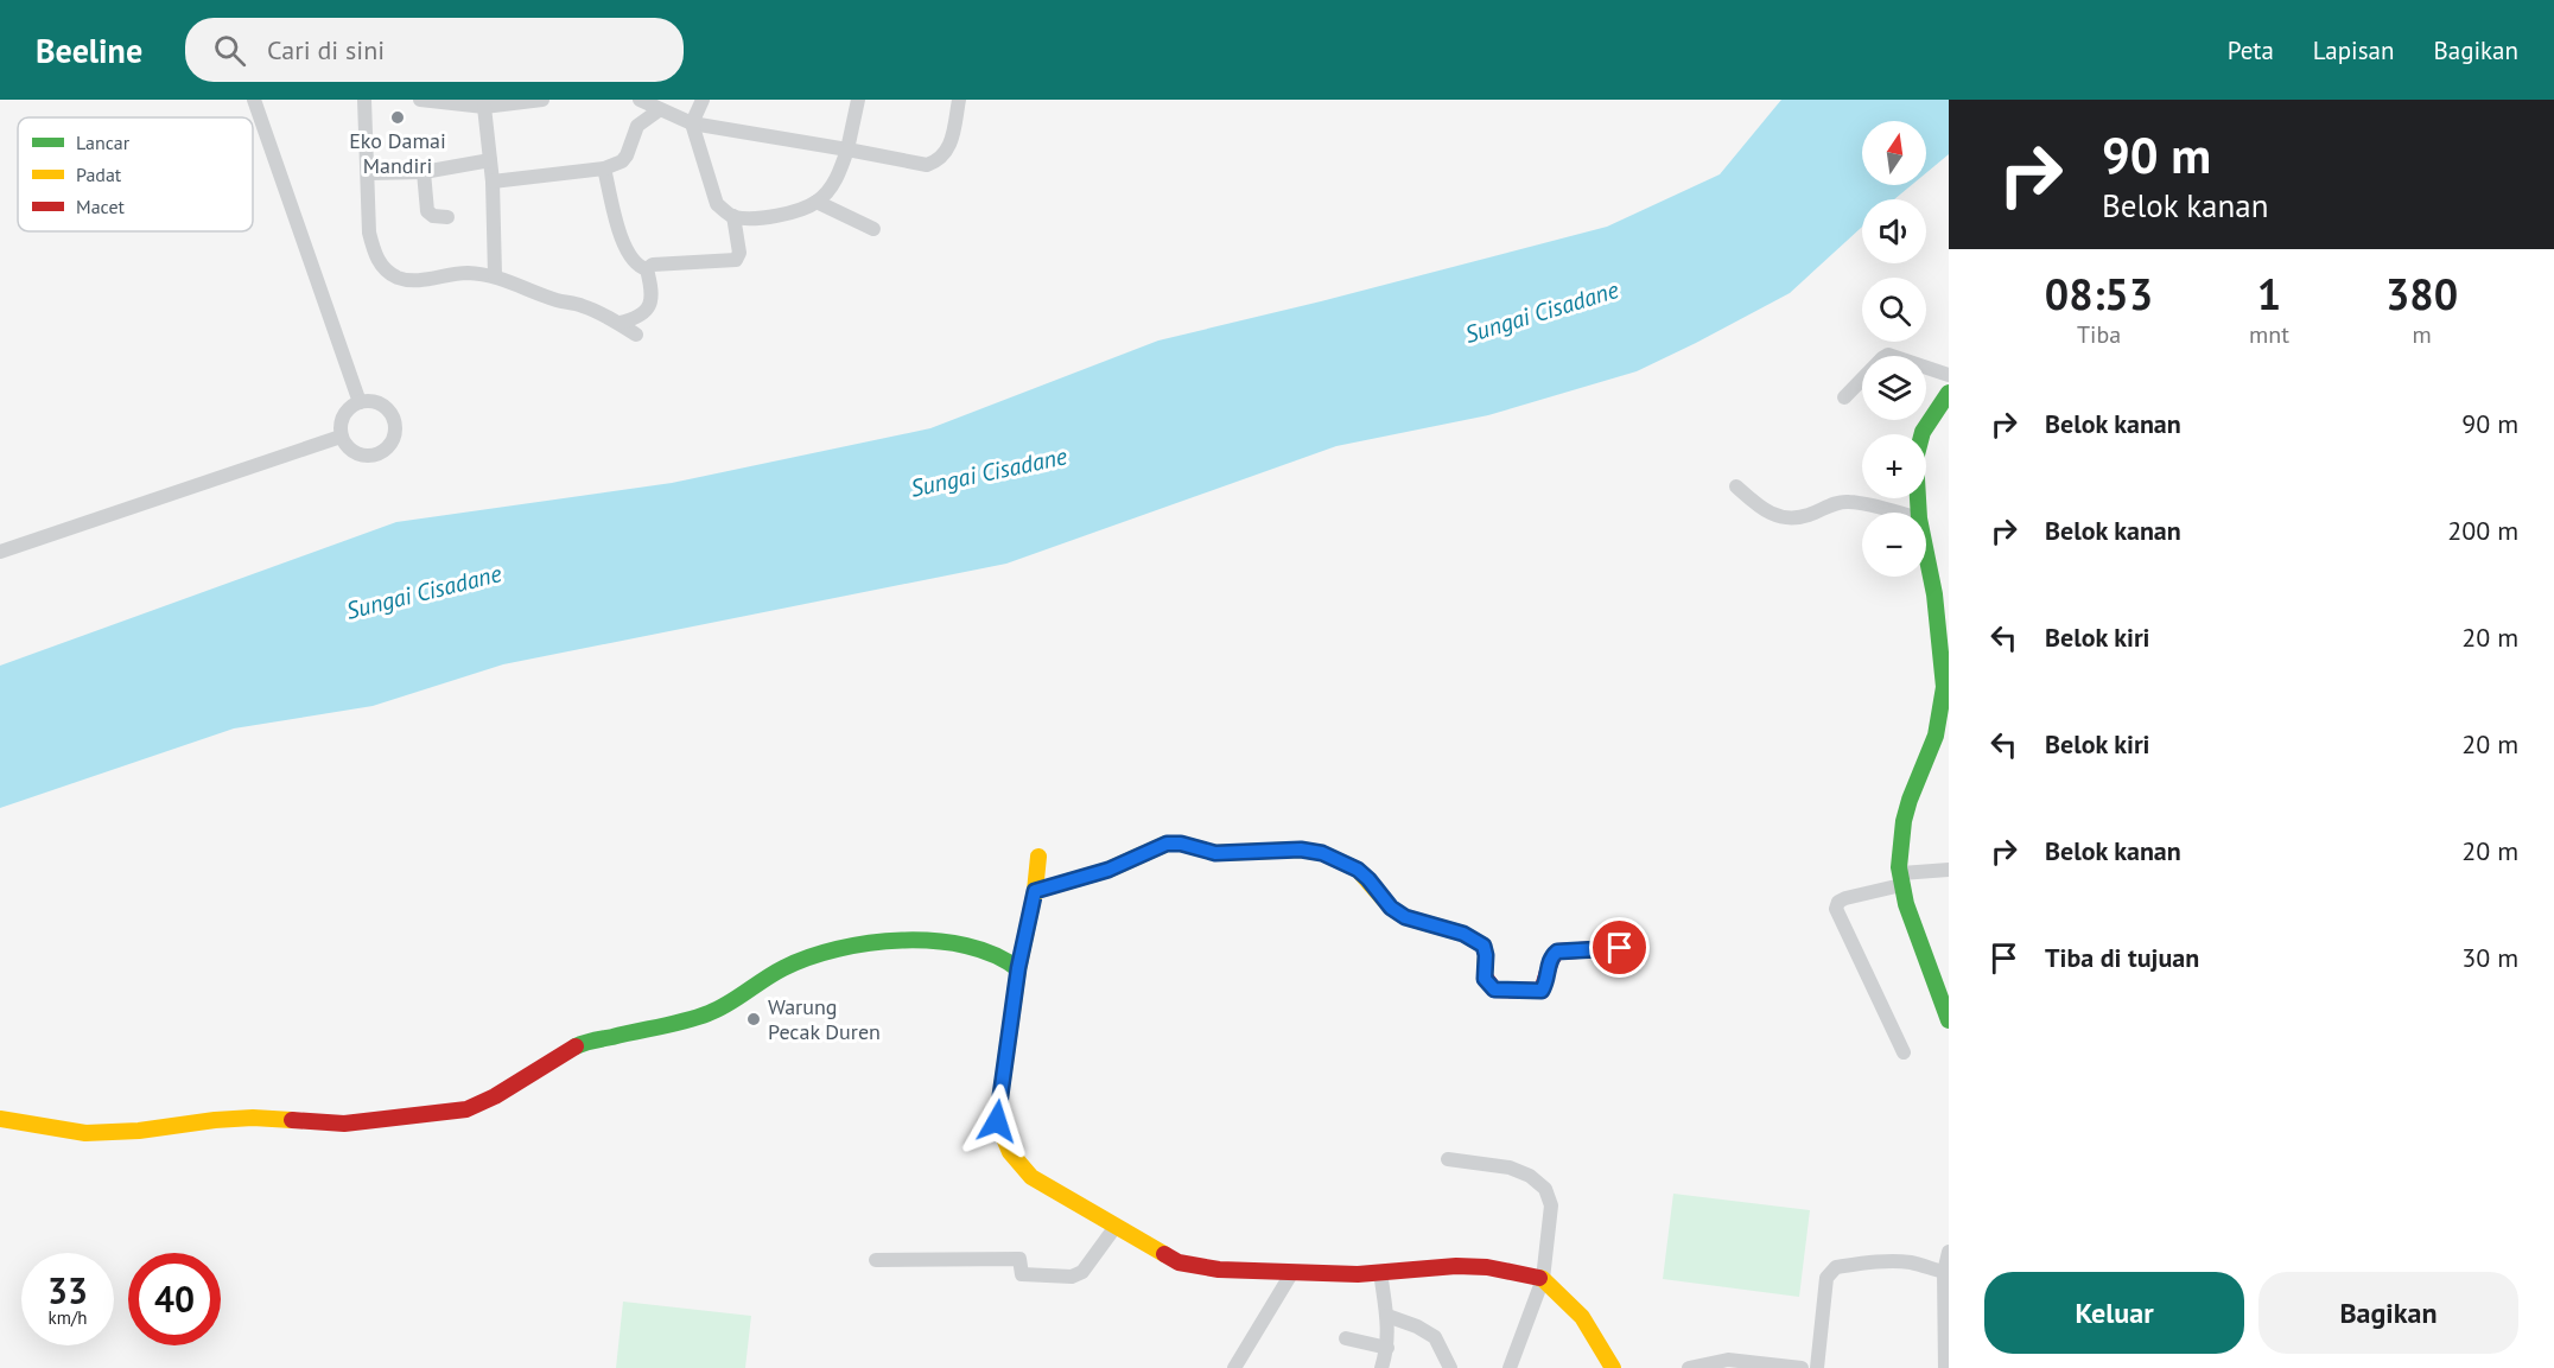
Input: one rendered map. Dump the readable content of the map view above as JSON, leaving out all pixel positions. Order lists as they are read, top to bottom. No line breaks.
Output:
{"water":["Sungai Cisadane"],"places":["Eko Damai Mandiri","Warung Pecak Duren"],"legend":["Lancar","Padat","Macet"],"north":"top","page":{"header":"Beeline","search":"Cari di sini","nav":["Peta","Lapisan","Bagikan"],"turn":["90 m","Belok kanan"],"map_buttons":["+","−"],"eta":["08:53","Tiba","1","mnt","380","m"],"list":[{"name":"Belok kanan","value":"90 m"},{"name":"Belok kanan","value":"200 m"},{"name":"Belok kiri","value":"20 m"},{"name":"Belok kiri","value":"20 m"},{"name":"Belok kanan","value":"20 m"},{"name":"Tiba di tujuan","value":"30 m"}],"speed":"33 km/h","limit":"40","buttons":["Keluar","Bagikan"]}}
